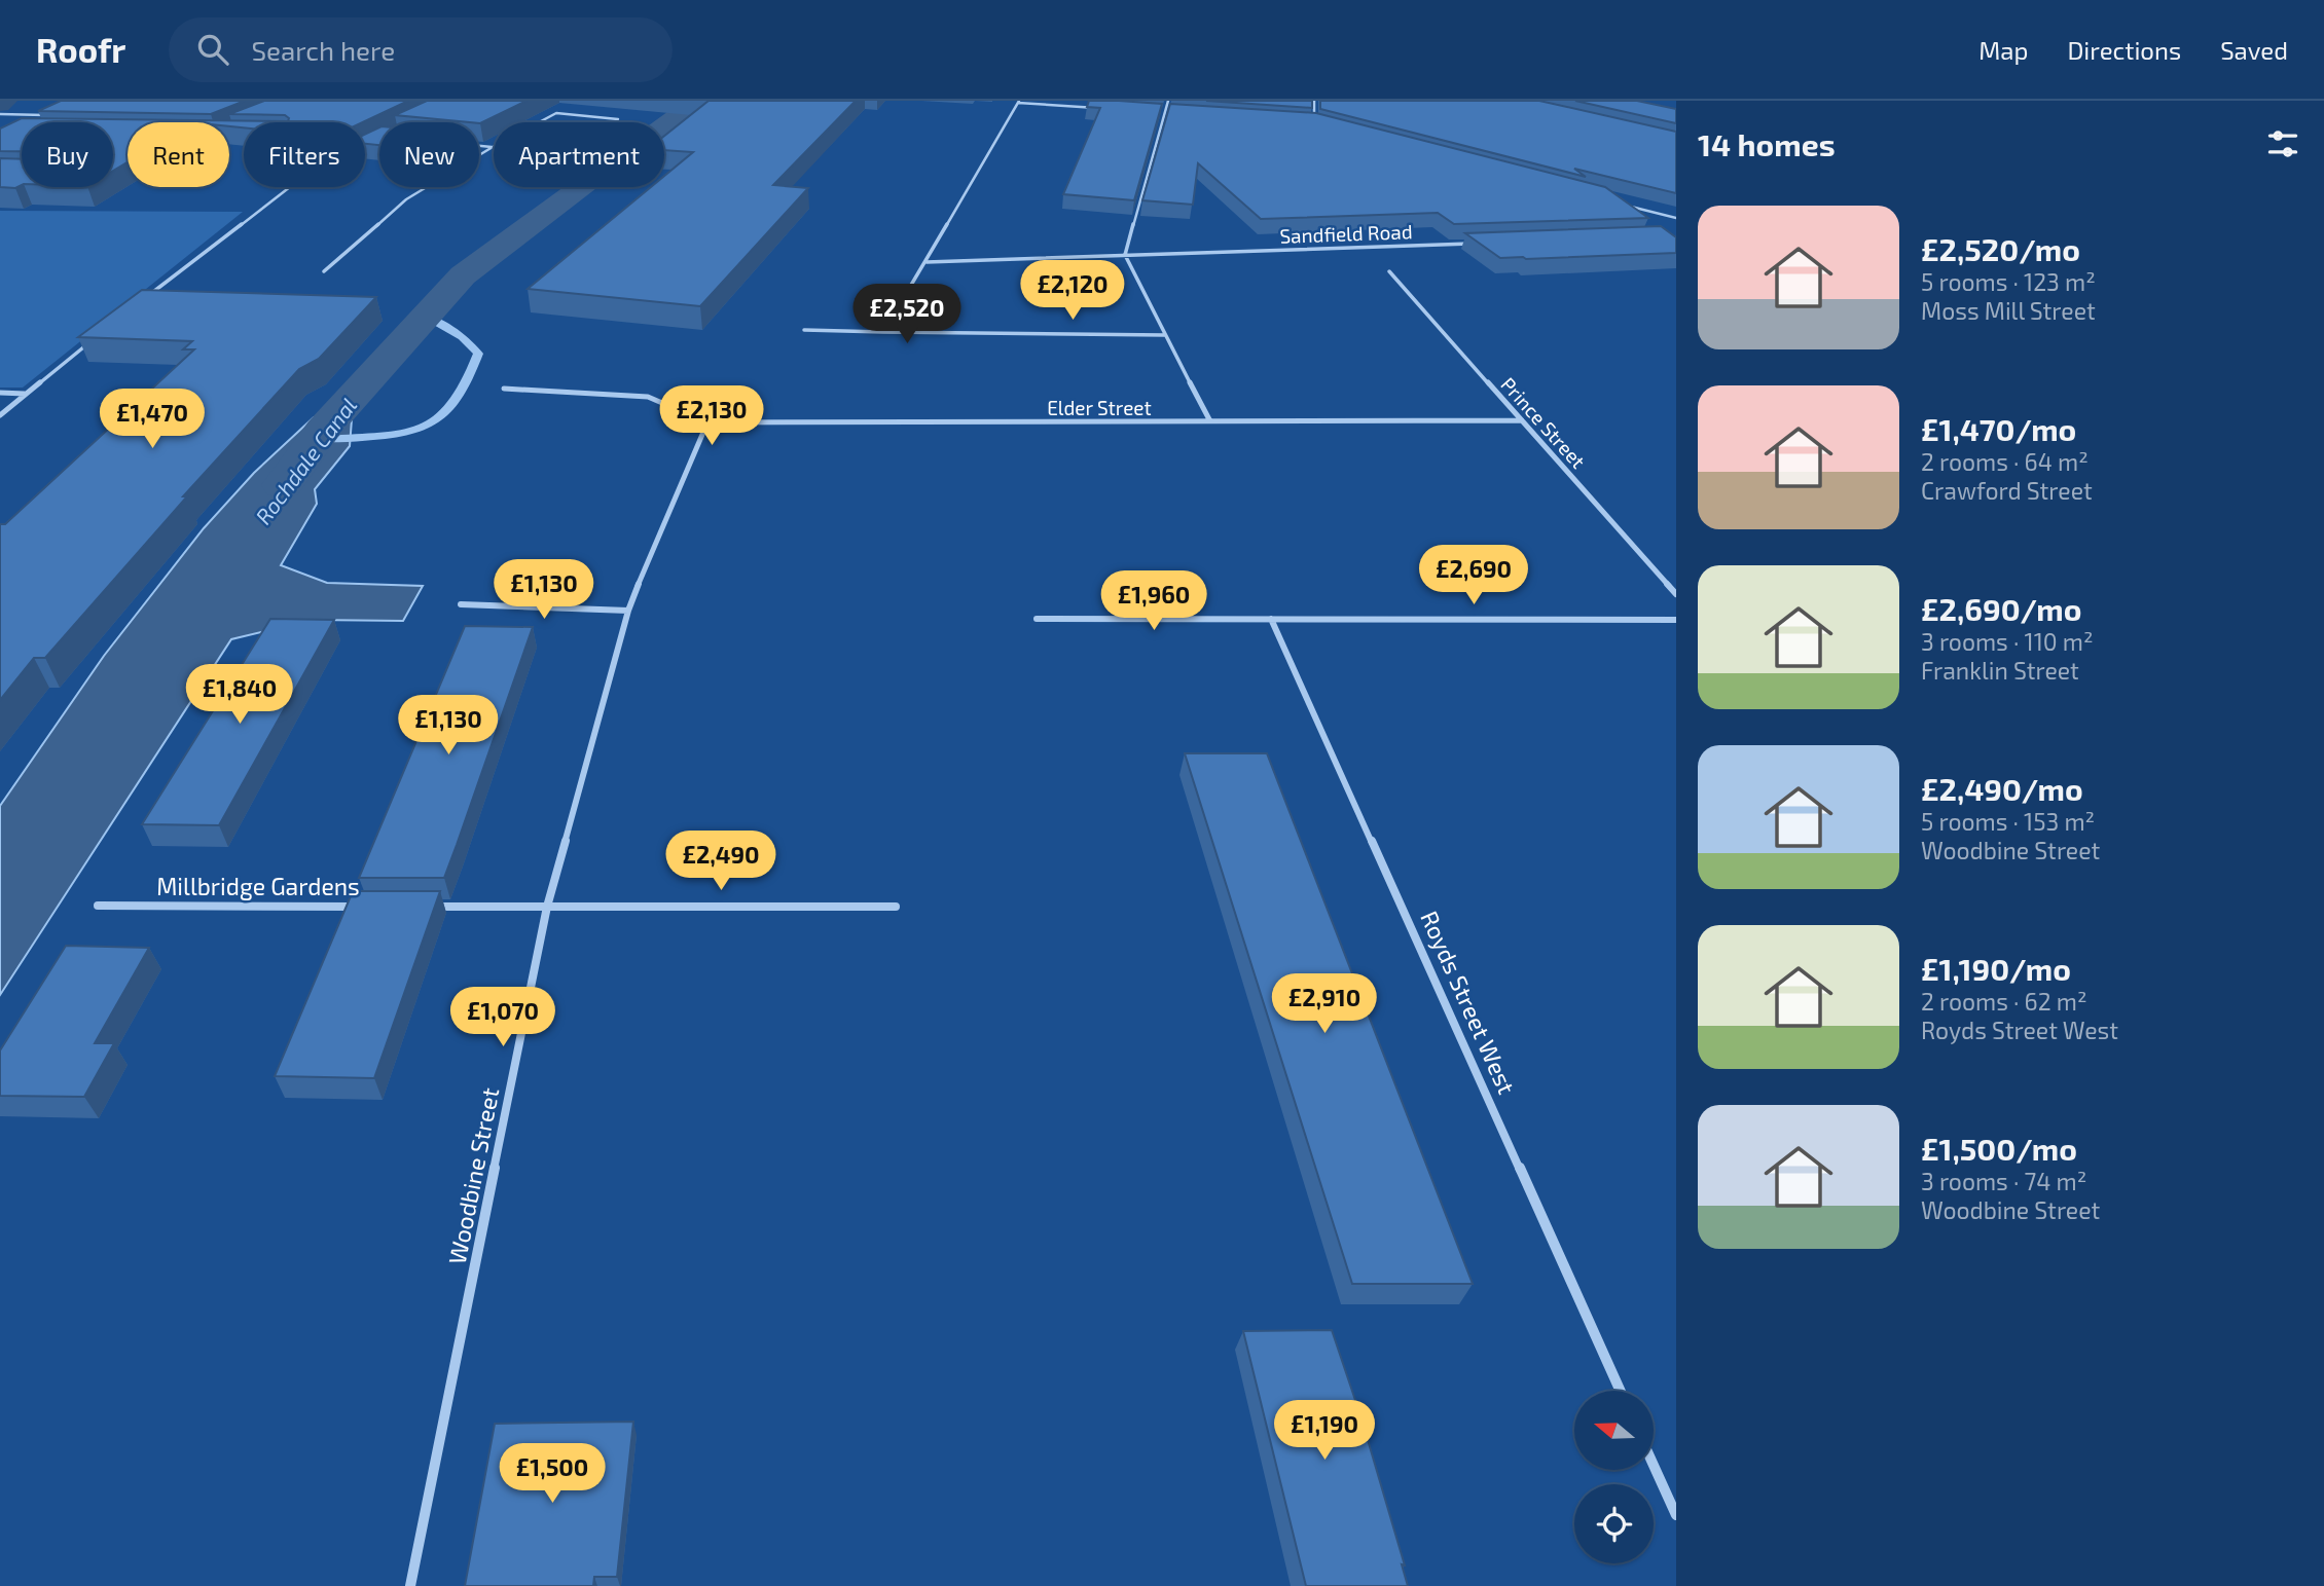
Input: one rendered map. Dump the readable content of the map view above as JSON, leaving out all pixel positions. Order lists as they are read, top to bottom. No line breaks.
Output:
{"streets":{"street":["Sandfield Road","Elder Street","Prince Street","Millbridge Gardens","Royds Street West","Woodbine Street"]},"crossings":[["Elder Street","Prince Street"],["Elder Street","Woodbine Street"]],"water":["Rochdale Canal"],"north":"left","page":{"header":"Roofr","search":"Search here","nav":["Map","Directions","Saved"],"heading":"14 homes","chip":["Buy","Rent","Filters","New","Apartment"],"list":[{"name":"£2,520/mo","note":"5 rooms · 123 m² · Moss Mill Street"},{"name":"£1,470/mo","note":"2 rooms · 64 m² · Crawford Street"},{"name":"£2,690/mo","note":"3 rooms · 110 m² · Franklin Street"},{"name":"£2,490/mo","note":"5 rooms · 153 m² · Woodbine Street"},{"name":"£1,190/mo","note":"2 rooms · 62 m² · Royds Street West"},{"name":"£1,500/mo","note":"3 rooms · 74 m² · Woodbine Street"}],"price":["£2,120","£2,520","£2,130","£1,470","£2,690","£1,130","£1,960","£1,840","£1,130","£2,490","£2,910","£1,070","£1,190","£1,500"]}}
